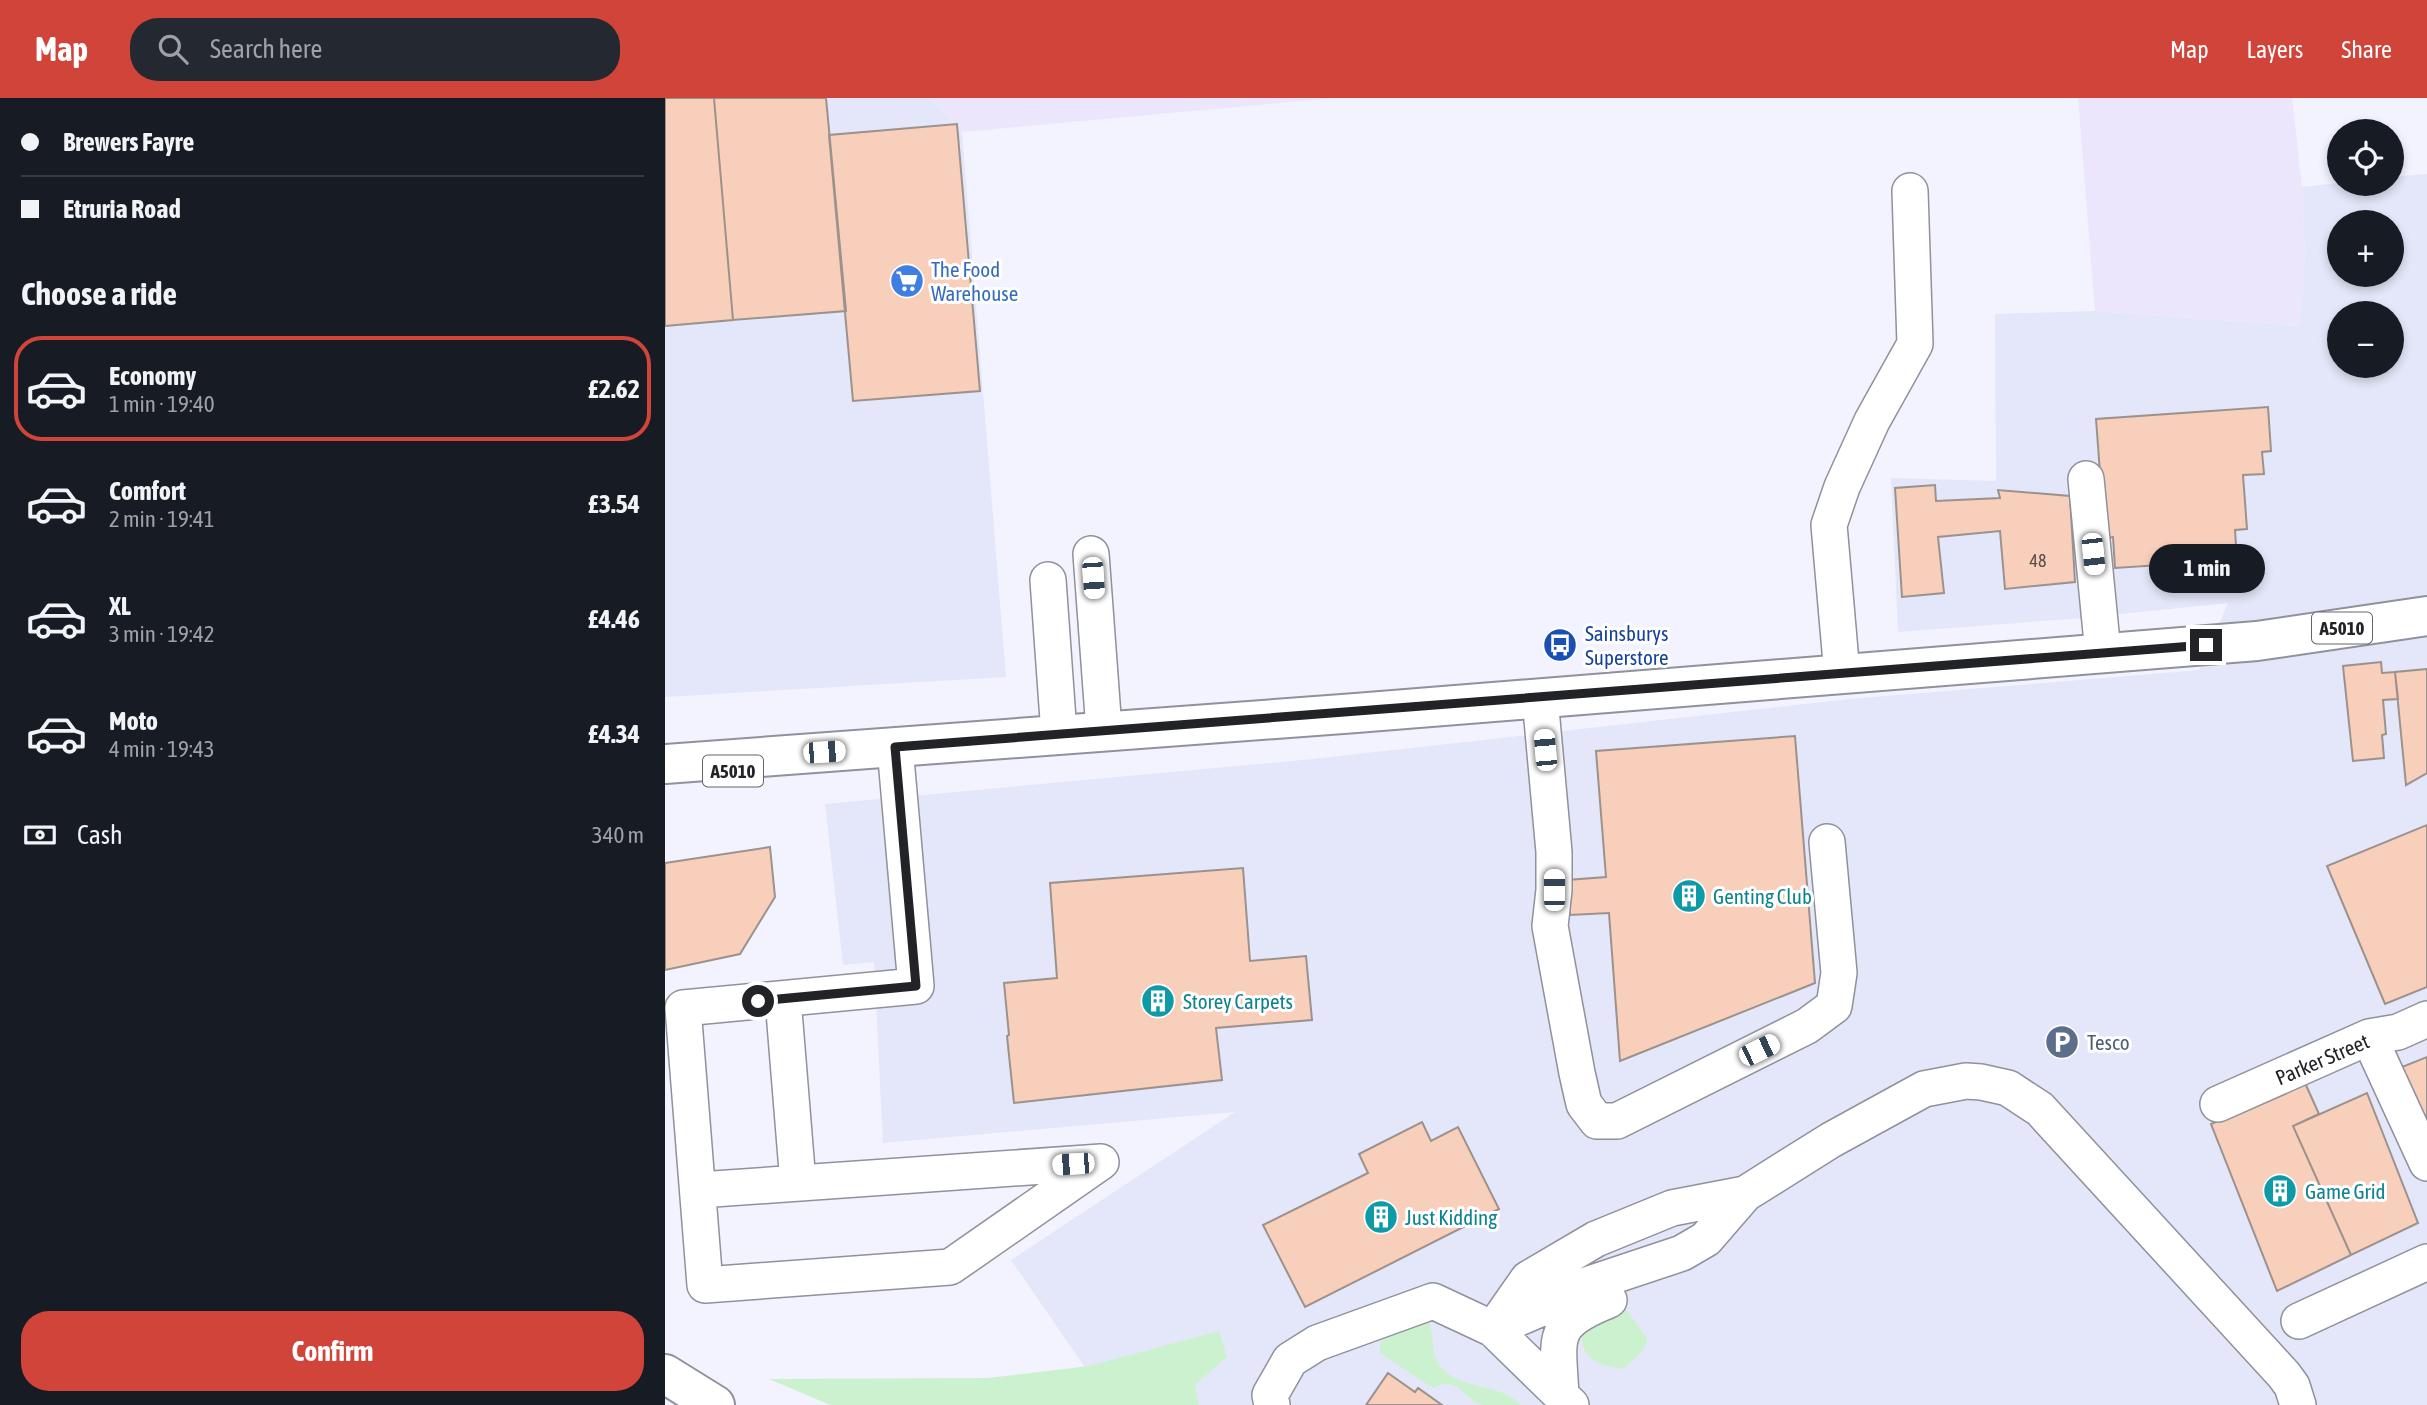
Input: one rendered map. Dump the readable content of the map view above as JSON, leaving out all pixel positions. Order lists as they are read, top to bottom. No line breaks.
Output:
{"streets":{"main road":["A5010"],"street":["Parker Street"]},"places":{"supermarket":["The Food Warehouse"],"bus stop":["Sainsburys Superstore"],"building":["Genting Club","Storey Carpets","Game Grid","Just Kidding"],"parking":["Tesco"]},"house_numbers":["48"],"page":{"header":"Map","search":"Search here","nav":["Map","Layers","Share"],"banner":["Brewers Fayre","Etruria Road"],"map_buttons":["+","−"],"heading":"Choose a ride","list":[{"name":"Economy","note":"1 min · 19:40","value":"£2.62"},{"name":"Comfort","note":"2 min · 19:41","value":"£3.54"},{"name":"XL","note":"3 min · 19:42","value":"£4.46"},{"name":"Moto","note":"4 min · 19:43","value":"£4.34"}],"bubble":"1 min","pay":["Cash","340 m"],"buttons":"Confirm"}}
